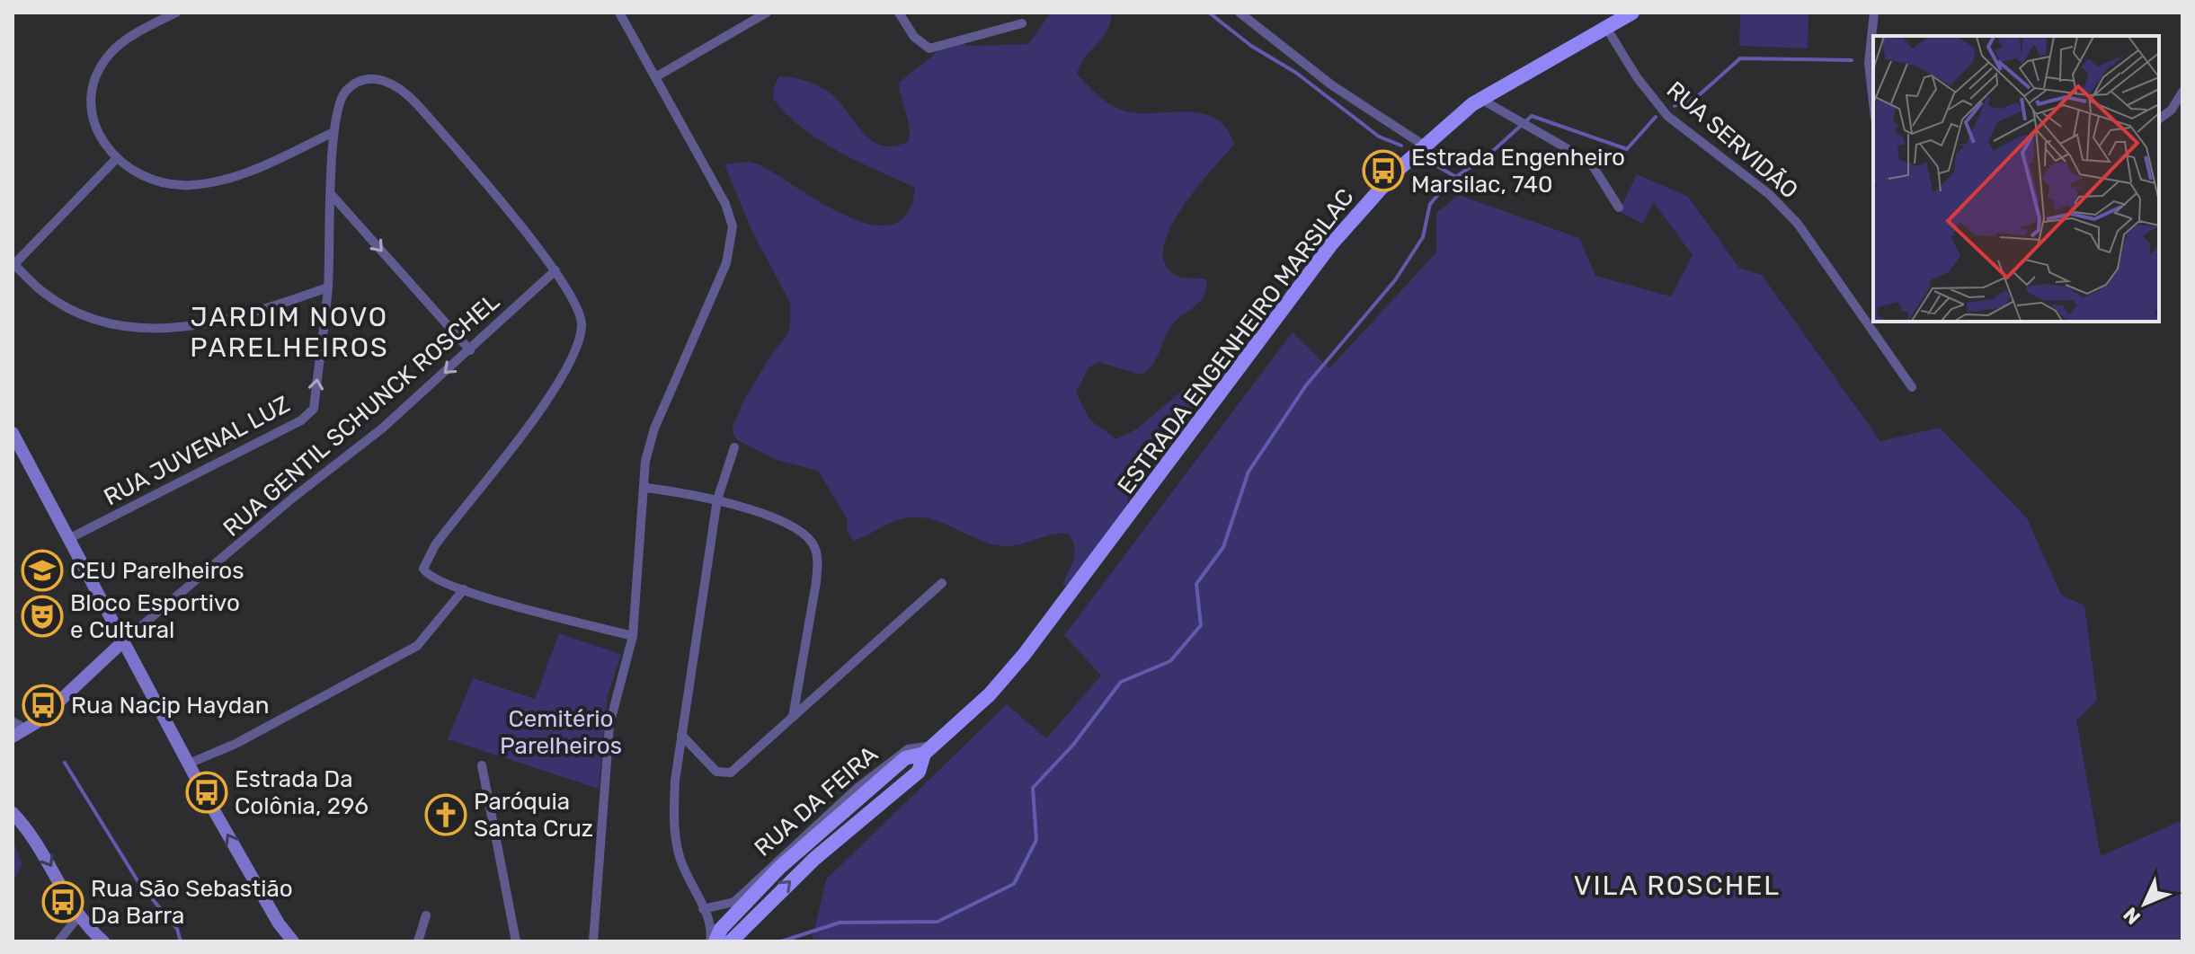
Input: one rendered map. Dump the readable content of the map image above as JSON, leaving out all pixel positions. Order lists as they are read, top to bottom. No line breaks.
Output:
{"streets":{"main road":["ESTRADA ENGENHEIRO MARSILAC"],"street":["RUA SERVIDÃO","RUA GENTIL SCHUNCK ROSCHEL","RUA JUVENAL LUZ"]},"crossings":[["RUA SERVIDÃO","ESTRADA ENGENHEIRO MARSILAC"],["RUA GENTIL SCHUNCK ROSCHEL","RUA JUVENAL LUZ"]],"one_way":["RUA GENTIL SCHUNCK ROSCHEL","RUA JUVENAL LUZ"],"districts":["JARDIM NOVO PARELHEIROS","VILA ROSCHEL"],"parks":["Cemitério Parelheiros"],"places":{"bus stop":["Estrada Engenheiro Marsilac, 740","Rua Nacip Haydan","Estrada Da Colônia, 296","Rua São Sebastião Da Barra"],"school or university":["CEU Parelheiros"],"theatre":["Bloco Esportivo e Cultural"],"church":["Paróquia Santa Cruz"]},"north":"bottom left"}
